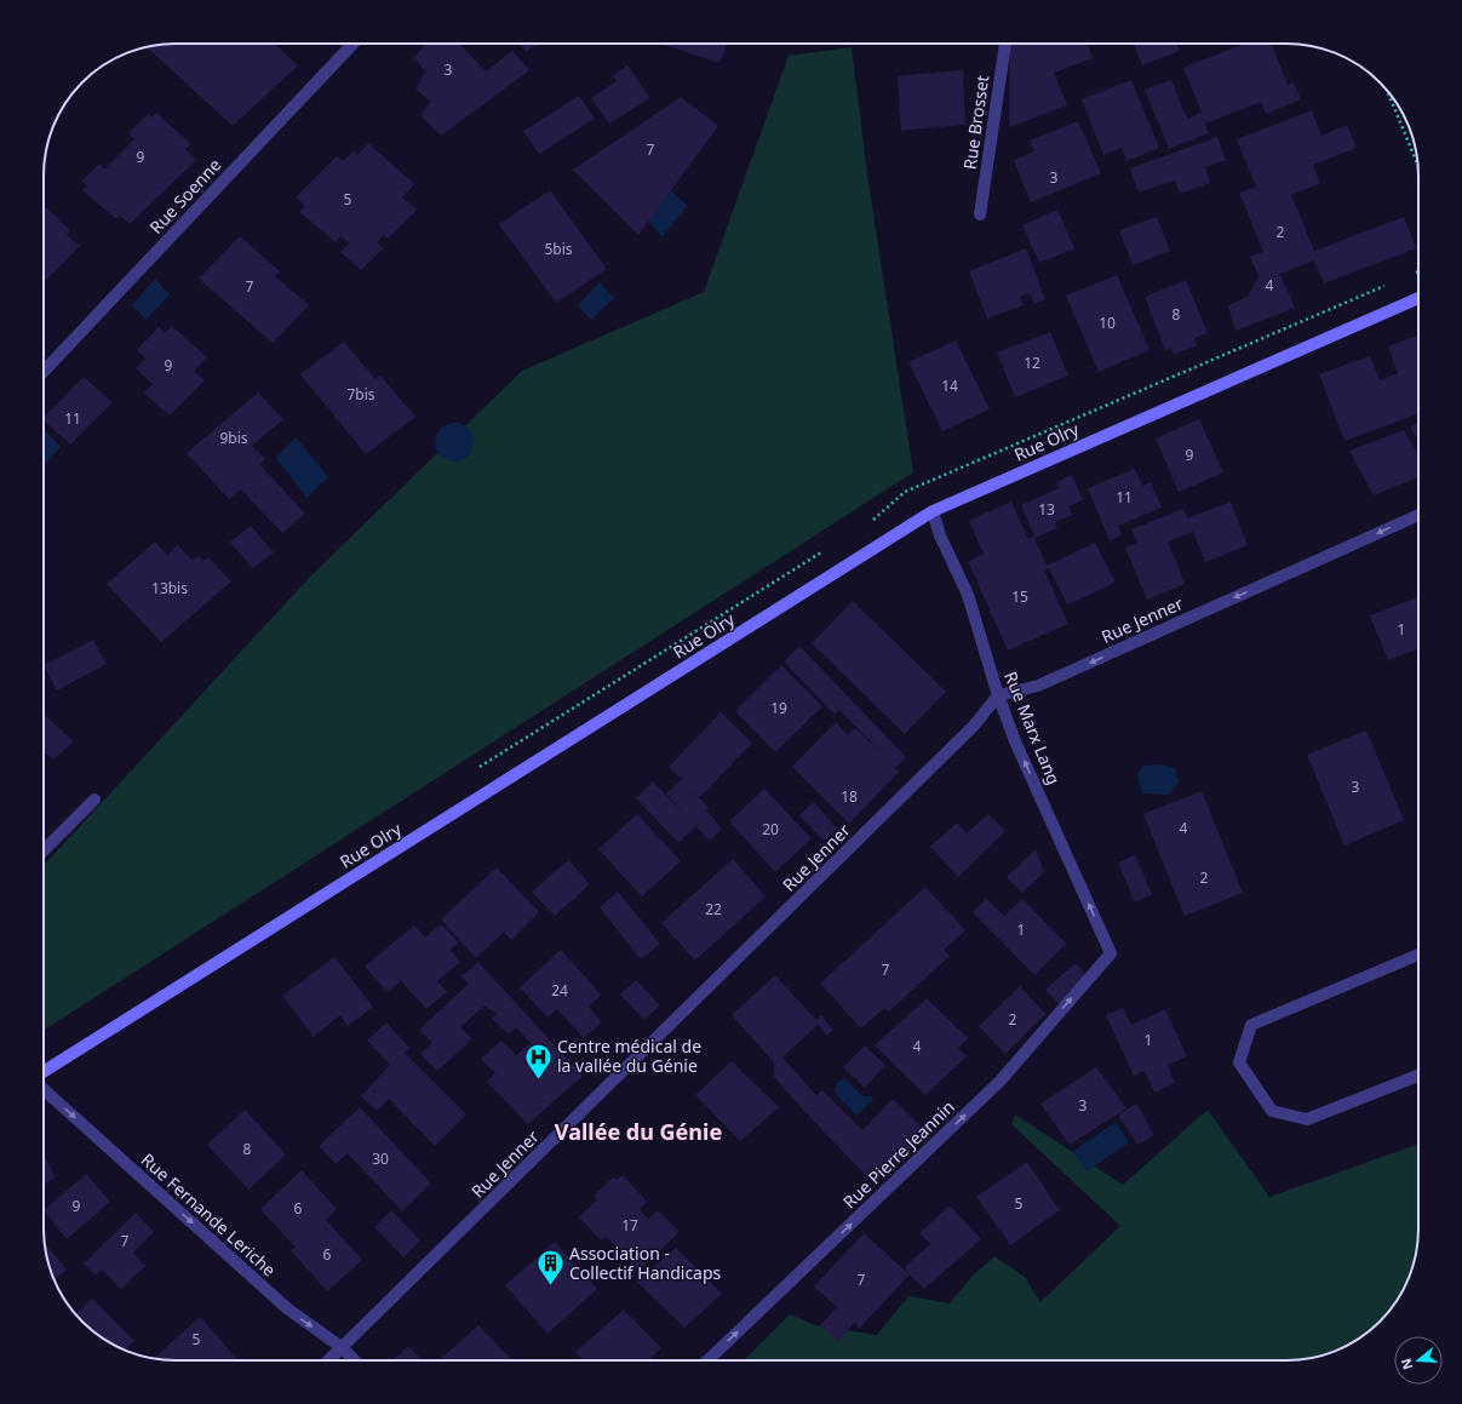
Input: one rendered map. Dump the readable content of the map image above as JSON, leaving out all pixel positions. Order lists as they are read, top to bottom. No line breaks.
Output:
{"streets":{"street":["Rue Brosset","Rue Soenne","Rue Olry","Rue Jenner","Rue Marx Lang","Rue Pierre Jeannin","Rue Fernande Leriche"]},"crossings":[["Rue Olry","Rue Marx Lang"],["Rue Jenner","Rue Marx Lang"],["Rue Jenner","Rue Fernande Leriche"],["Rue Marx Lang","Rue Pierre Jeannin"]],"one_way":["Rue Marx Lang","Rue Pierre Jeannin","Rue Fernande Leriche"],"districts":["Vallée du Génie"],"places":{"hospital":["Centre médical de la vallée du Génie"],"building":["Association - Collectif Handicaps"]},"house_numbers":["3","7","9","3","5","2","5bis","4","7","8","10","12","9","14","7bis","11","9bis","9","11","13","13bis","15","1","19","3","18","4","20","2","22","1","7","24","2","1","4","3","8","30","5","9","6","17","7","6","7","5"],"north":"left"}
